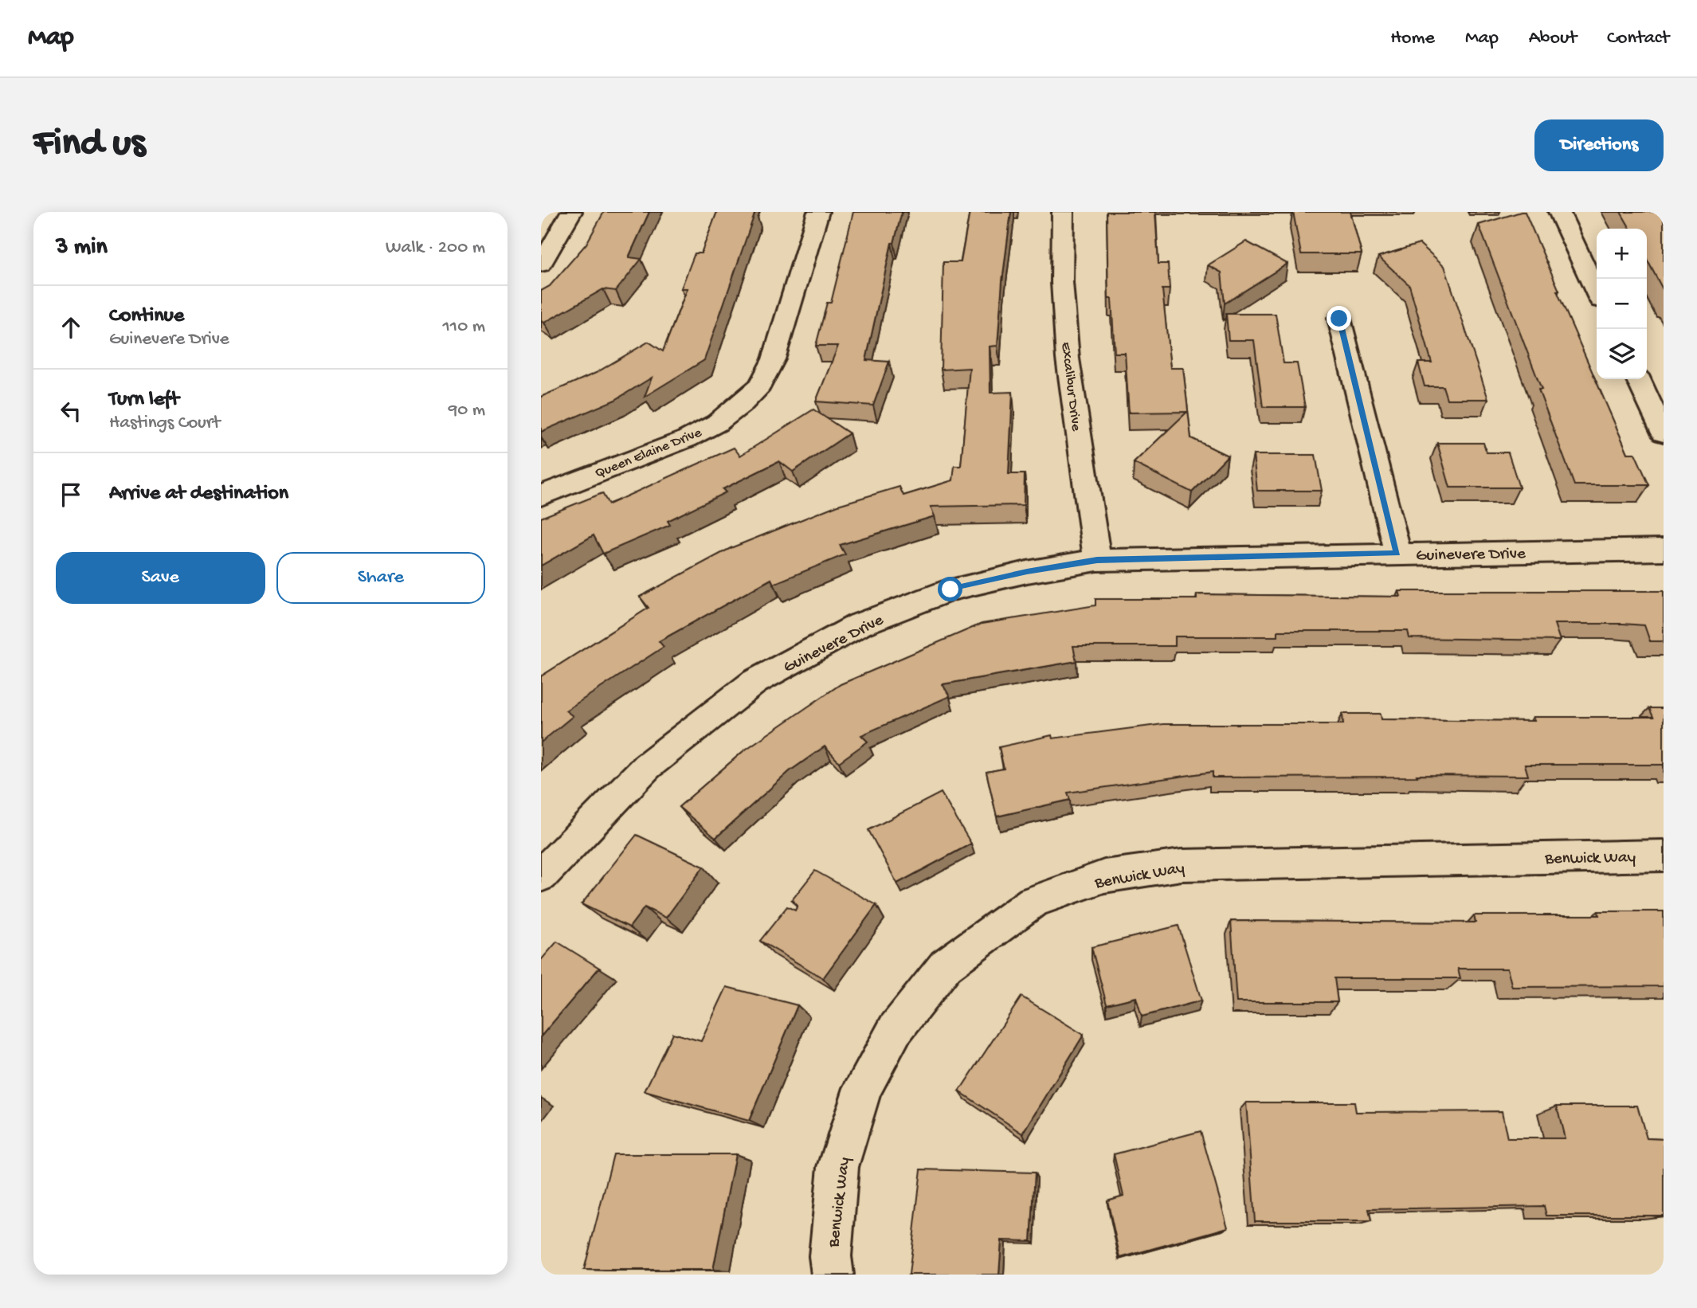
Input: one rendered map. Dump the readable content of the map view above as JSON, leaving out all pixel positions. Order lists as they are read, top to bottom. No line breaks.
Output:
{"streets":{"street":["Excalibur Drive","Queen Elaine Drive","Guinevere Drive","Benwick Way"]},"crossings":[["Excalibur Drive","Guinevere Drive"]],"page":{"header":"Map","nav":["Home","Map","About","Contact"],"buttons":["Directions",["Save","Share"]],"title":"Find us","heading":["3 min","Walk · 200 m"],"map_buttons":["+","−"],"list":[["Continue","Guinevere Drive","110 m"],["Turn left","Hastings Court","90 m"],"Arrive at destination"]}}
